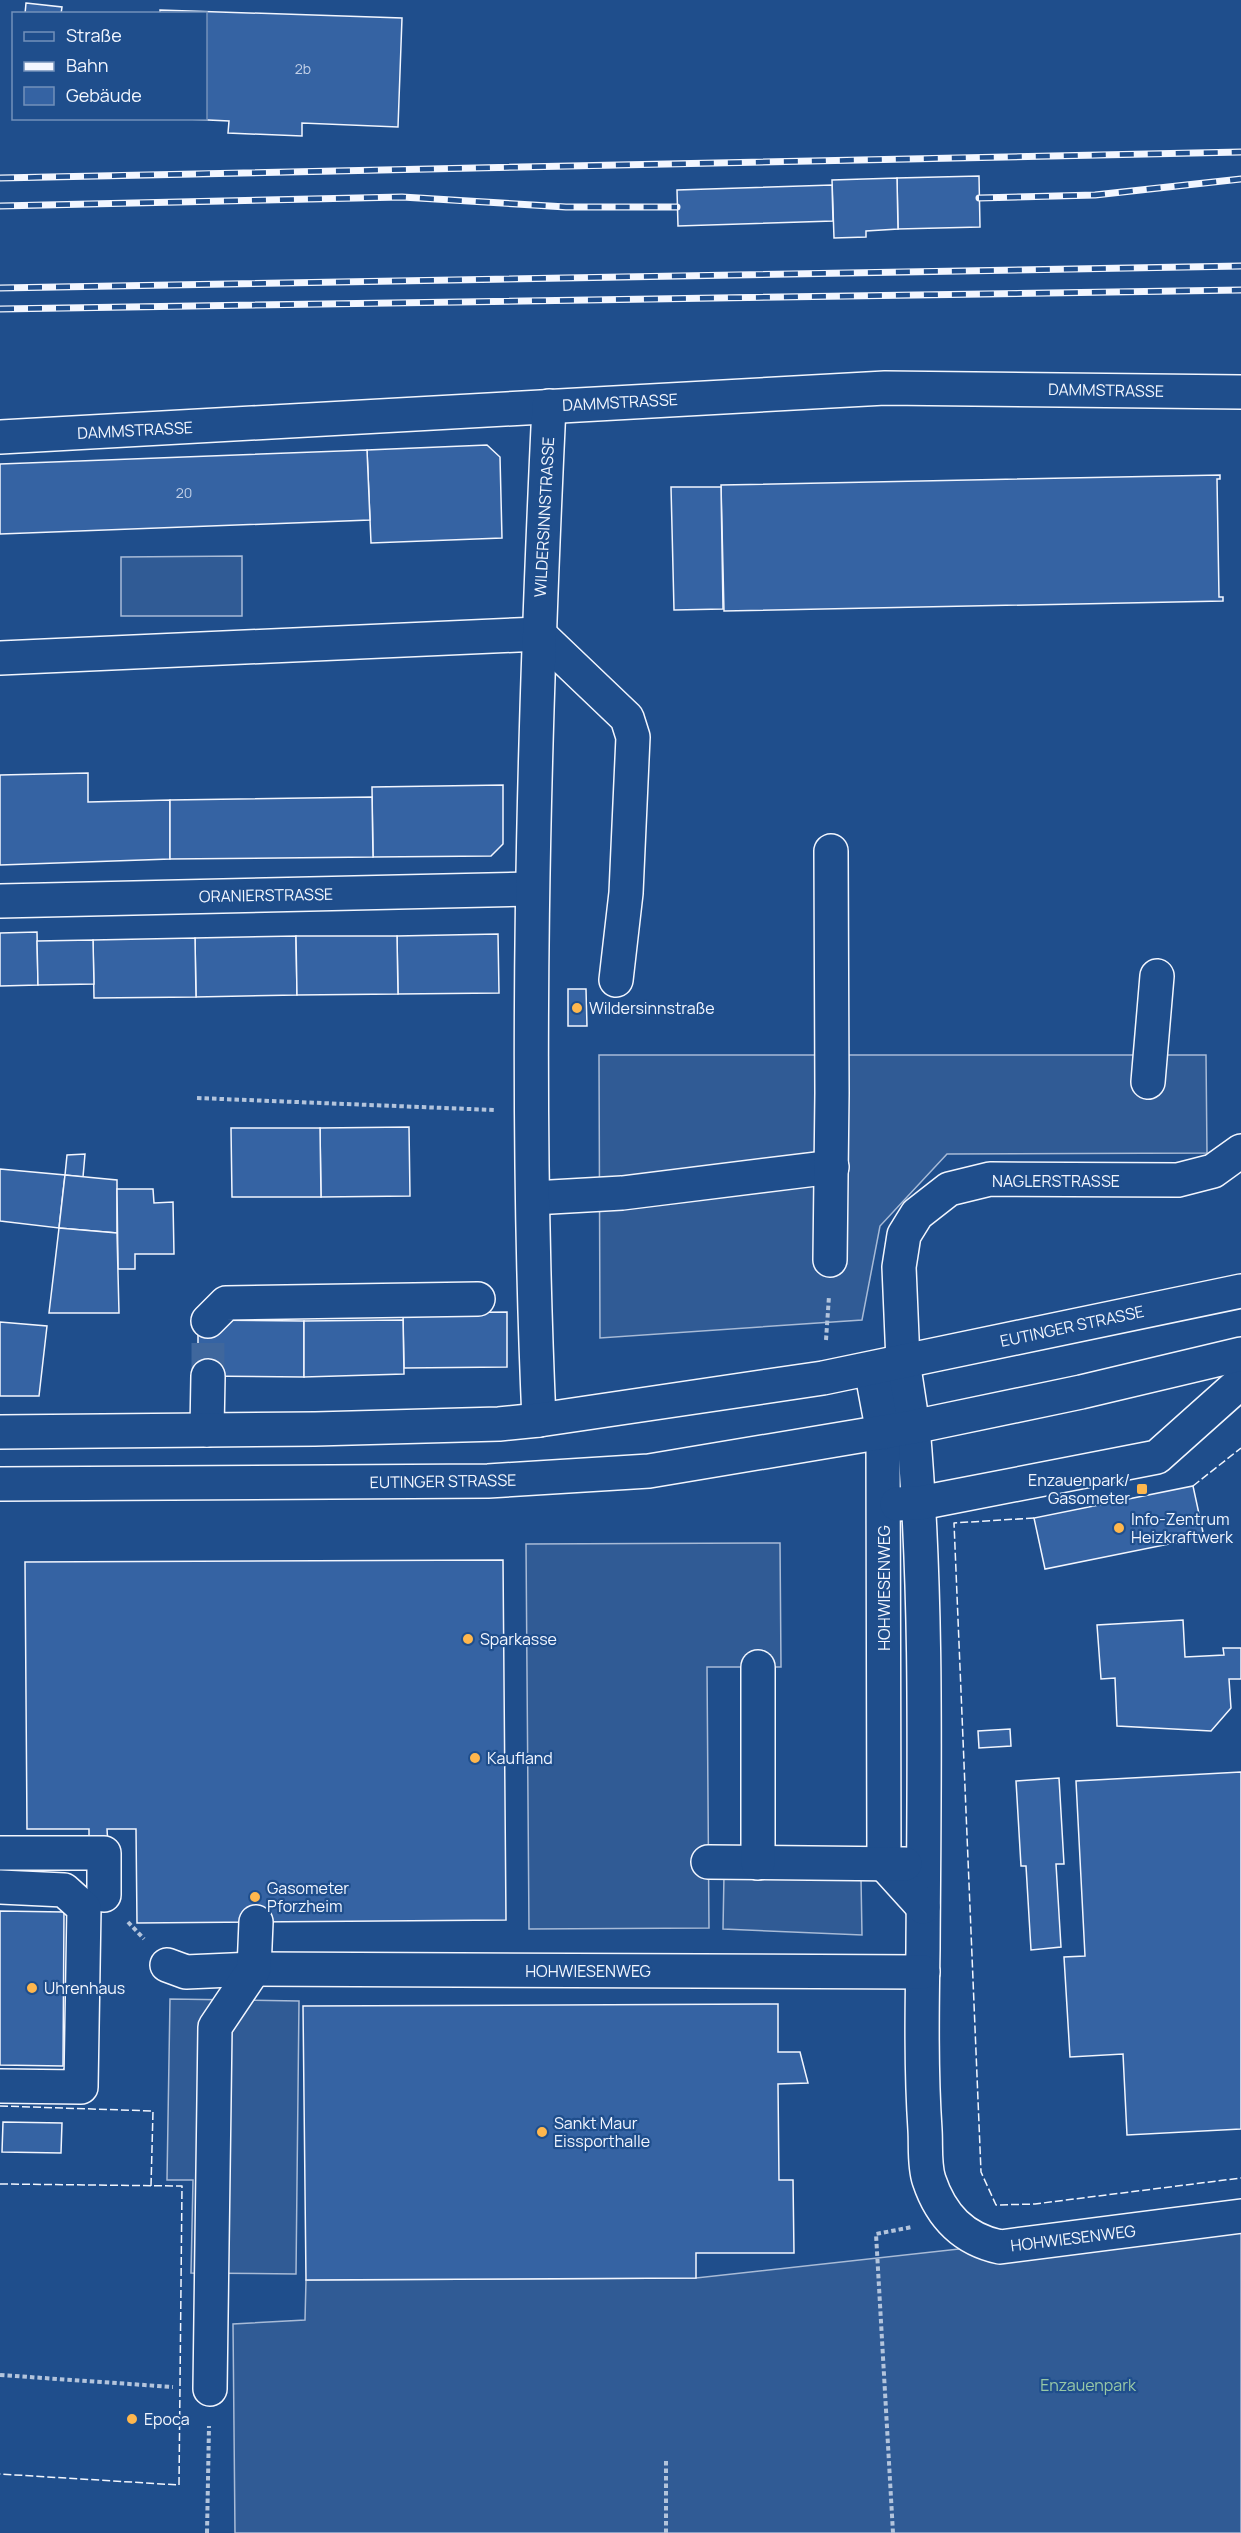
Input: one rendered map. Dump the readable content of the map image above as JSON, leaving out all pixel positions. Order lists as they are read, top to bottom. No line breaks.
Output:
{"streets":{"street":["DAMMSTRASSE","WILDERSINNSTRASSE","ORANIERSTRASSE","NAGLERSTRASSE","EUTINGER STRASSE","HOHWIESENWEG"]},"crossings":[["DAMMSTRASSE","WILDERSINNSTRASSE"],["WILDERSINNSTRASSE","ORANIERSTRASSE"],["WILDERSINNSTRASSE","EUTINGER STRASSE"],["NAGLERSTRASSE","EUTINGER STRASSE"],["EUTINGER STRASSE","HOHWIESENWEG"]],"parks":["Enzauenpark"],"places":{"other":["Wildersinnstraße","Info-Zentrum Heizkraftwerk","Sparkasse","Kaufland","Gasometer Pforzheim","Uhrenhaus","Sankt Maur Eissporthalle","Epoca"],"transit":["Enzauenpark/ Gasometer"]},"house_numbers":["2b","20"],"legend":["Straße","Bahn","Gebäude"]}
